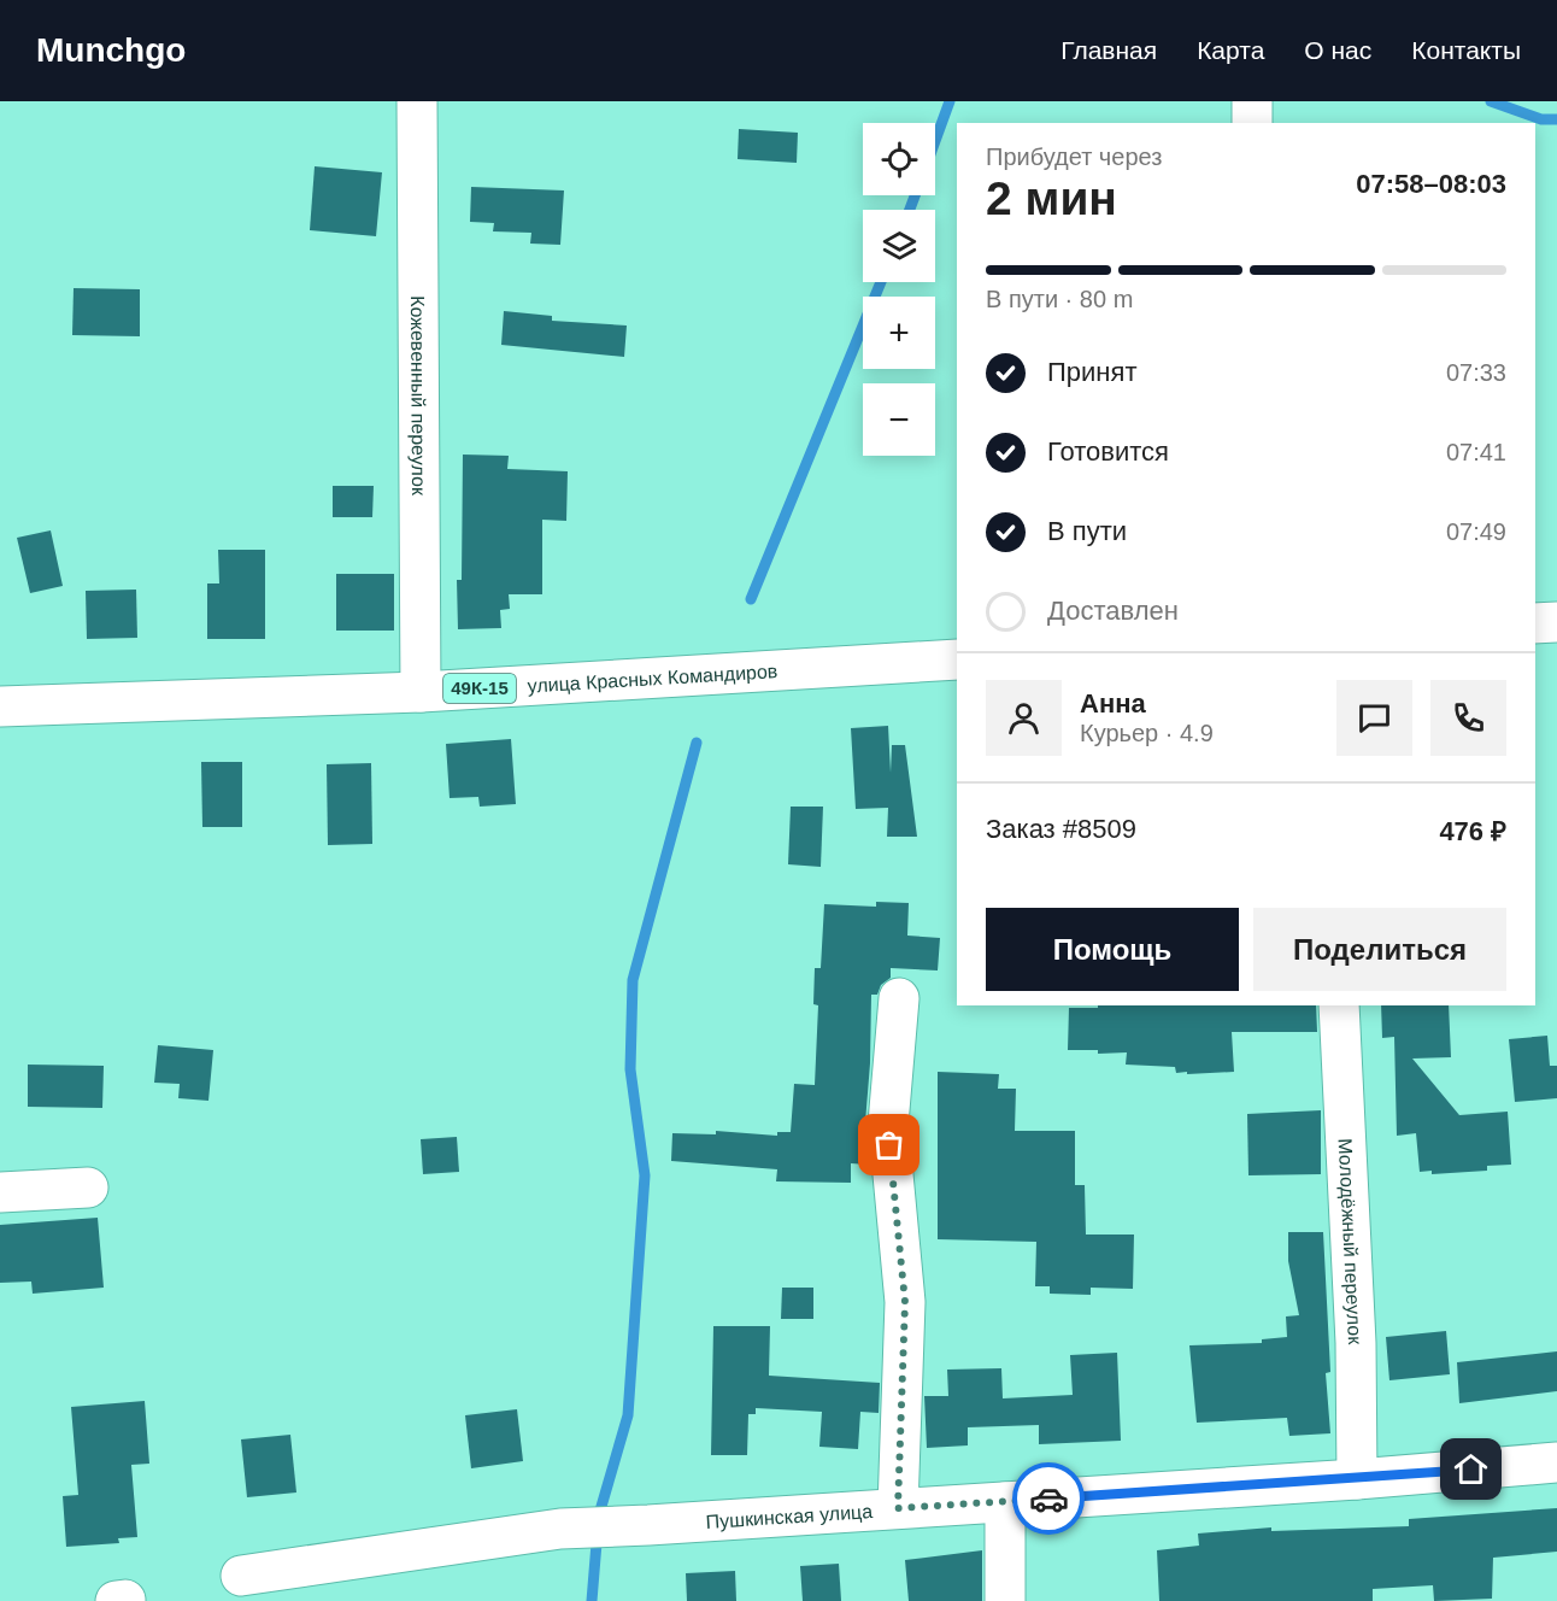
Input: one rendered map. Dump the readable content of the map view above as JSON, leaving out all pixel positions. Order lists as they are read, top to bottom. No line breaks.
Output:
{"streets":{"street":["Кожевенный переулок","улица Красных Командиров","49К-15","Молодёжный переулок","Пушкинская улица"]},"crossings":[["Кожевенный переулок","улица Красных Командиров"],["Молодёжный переулок","Пушкинская улица"]],"page":{"header":"Munchgo","nav":["Главная","Карта","О нас","Контакты"],"map_buttons":["+","−"],"heading":["2 мин","Прибудет через","07:58–08:03"],"panel":["Анна","Курьер · 4.9","Заказ #8509","476 ₽"],"bar":"В пути · 80 m","list":[["Принят","07:33"],["Готовится","07:41"],["В пути","07:49"],"Доставлен"],"buttons":["Помощь","Поделиться"]}}
